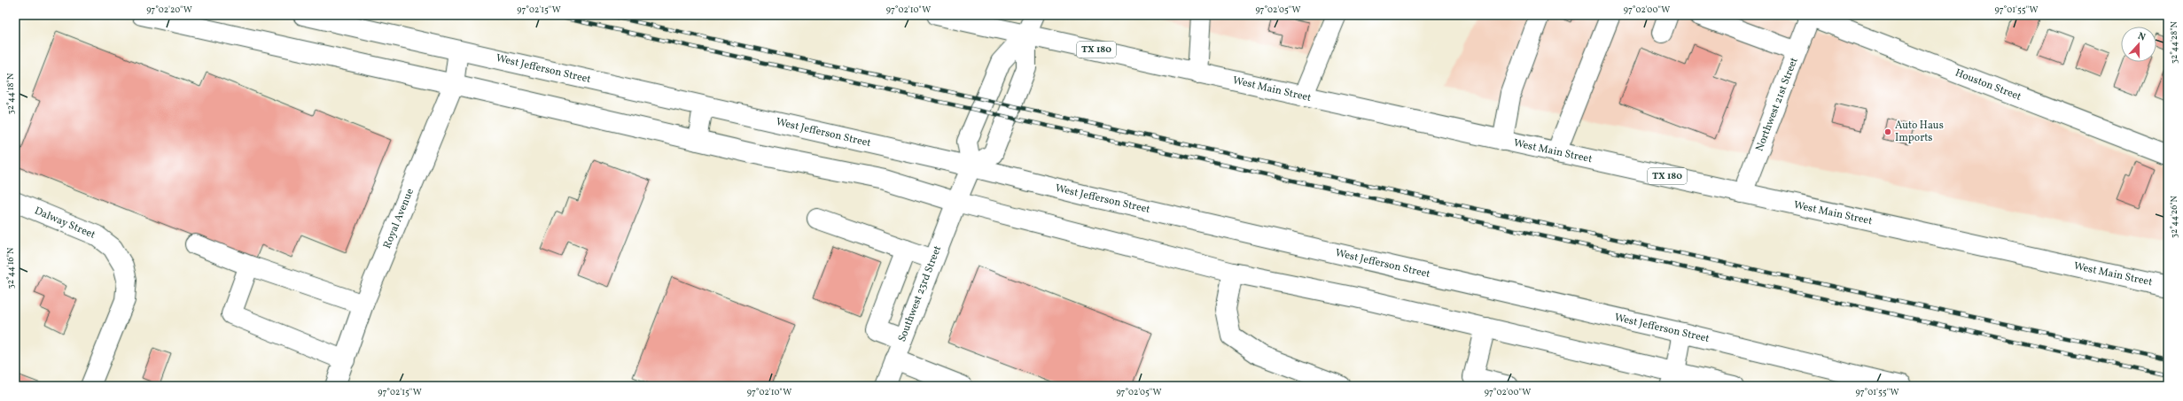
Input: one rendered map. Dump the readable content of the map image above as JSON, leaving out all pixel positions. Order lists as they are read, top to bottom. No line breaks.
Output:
{"streets":{"main road":["TX 180","West Jefferson Street","Houston Street","West Main Street","Northwest 21st Street","Royal Avenue","Dalway Street","Southwest 23rd Street"]},"crossings":[["West Jefferson Street","Royal Avenue"],["West Jefferson Street","Southwest 23rd Street"],["Houston Street","Northwest 21st Street"],["West Main Street","Northwest 21st Street"]],"places":["Auto Haus Imports"],"north":"top","coordinates":["97°02'20\"W","97°02'15\"W","97°02'10\"W","97°02'05\"W","97°02'00\"W","97°01'55\"W","32°44'28\"N","32°44'18\"N","32°44'26\"N","32°44'16\"N"]}
